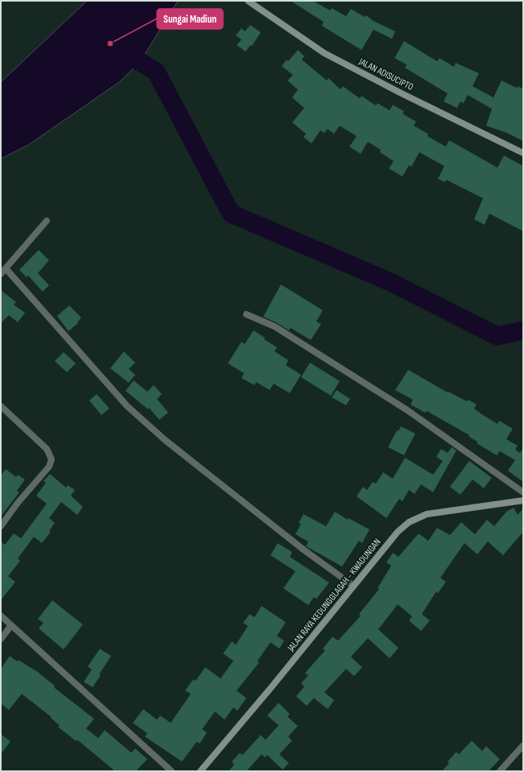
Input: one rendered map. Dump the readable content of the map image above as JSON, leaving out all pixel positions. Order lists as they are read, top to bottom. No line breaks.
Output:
{"streets":{"main road":["JALAN ADISUCIPTO","JALAN RAYA KEDUNGGLAGAH - KWADUNGAN"]},"places":["Sungai Madiun"]}
